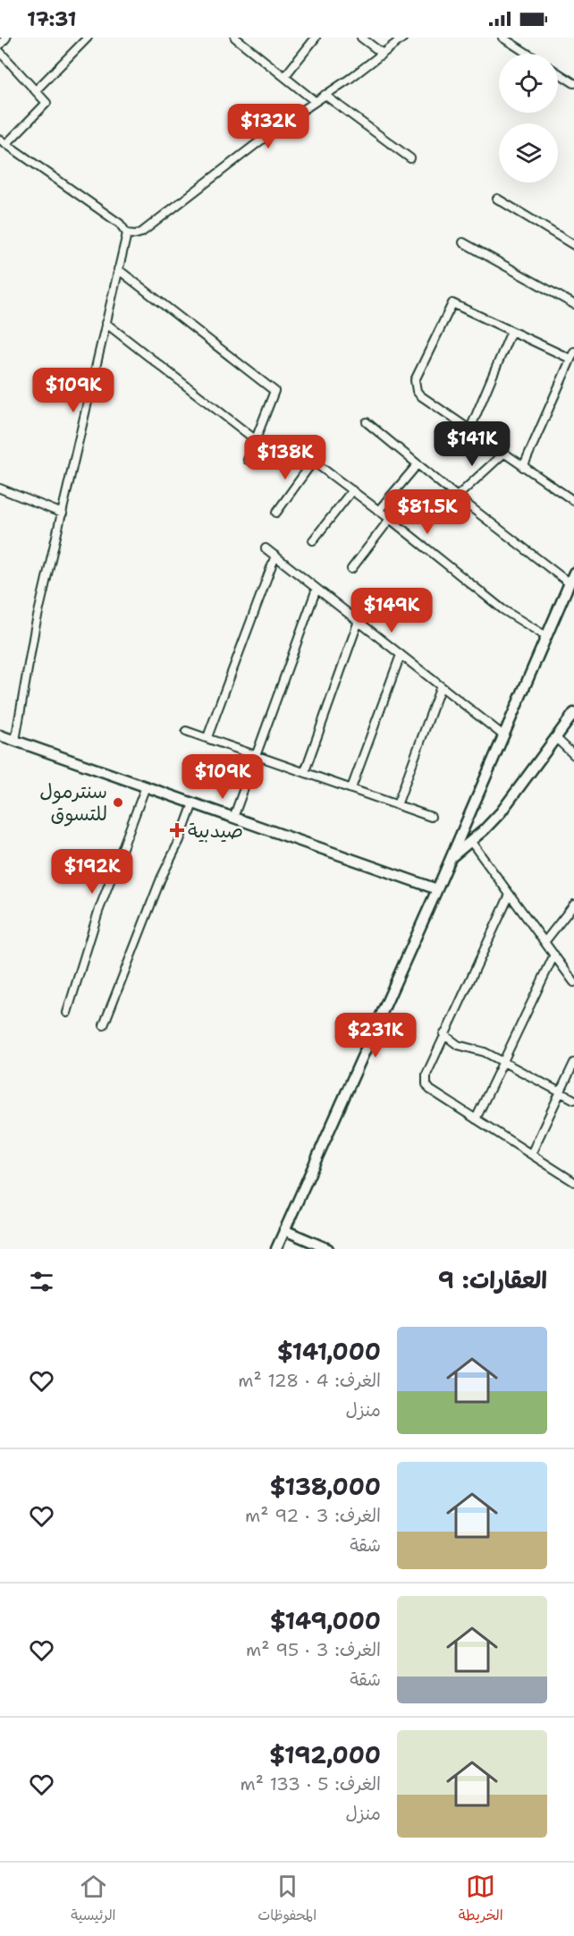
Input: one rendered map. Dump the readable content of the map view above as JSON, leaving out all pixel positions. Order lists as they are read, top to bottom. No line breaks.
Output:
{"places":{"other":["سنترمول للتسوق"],"health":["صيدبية"]},"page":{"status":"17:31","price":["$132K","$109K","$141K","$138K","$81.5K","$149K","$109K","$192K","$231K"],"heading":"العقارات: 9","list":[{"name":"$141,000","note":"الغرف: 4 · 128 m² · منزل"},{"name":"$138,000","note":"الغرف: 3 · 92 m² · شقة"},{"name":"$149,000","note":"الغرف: 3 · 95 m² · شقة"},{"name":"$192,000","note":"الغرف: 5 · 133 m² · منزل"}],"tabs":["الخريطة","المحفوظات","الرئيسية"]}}
